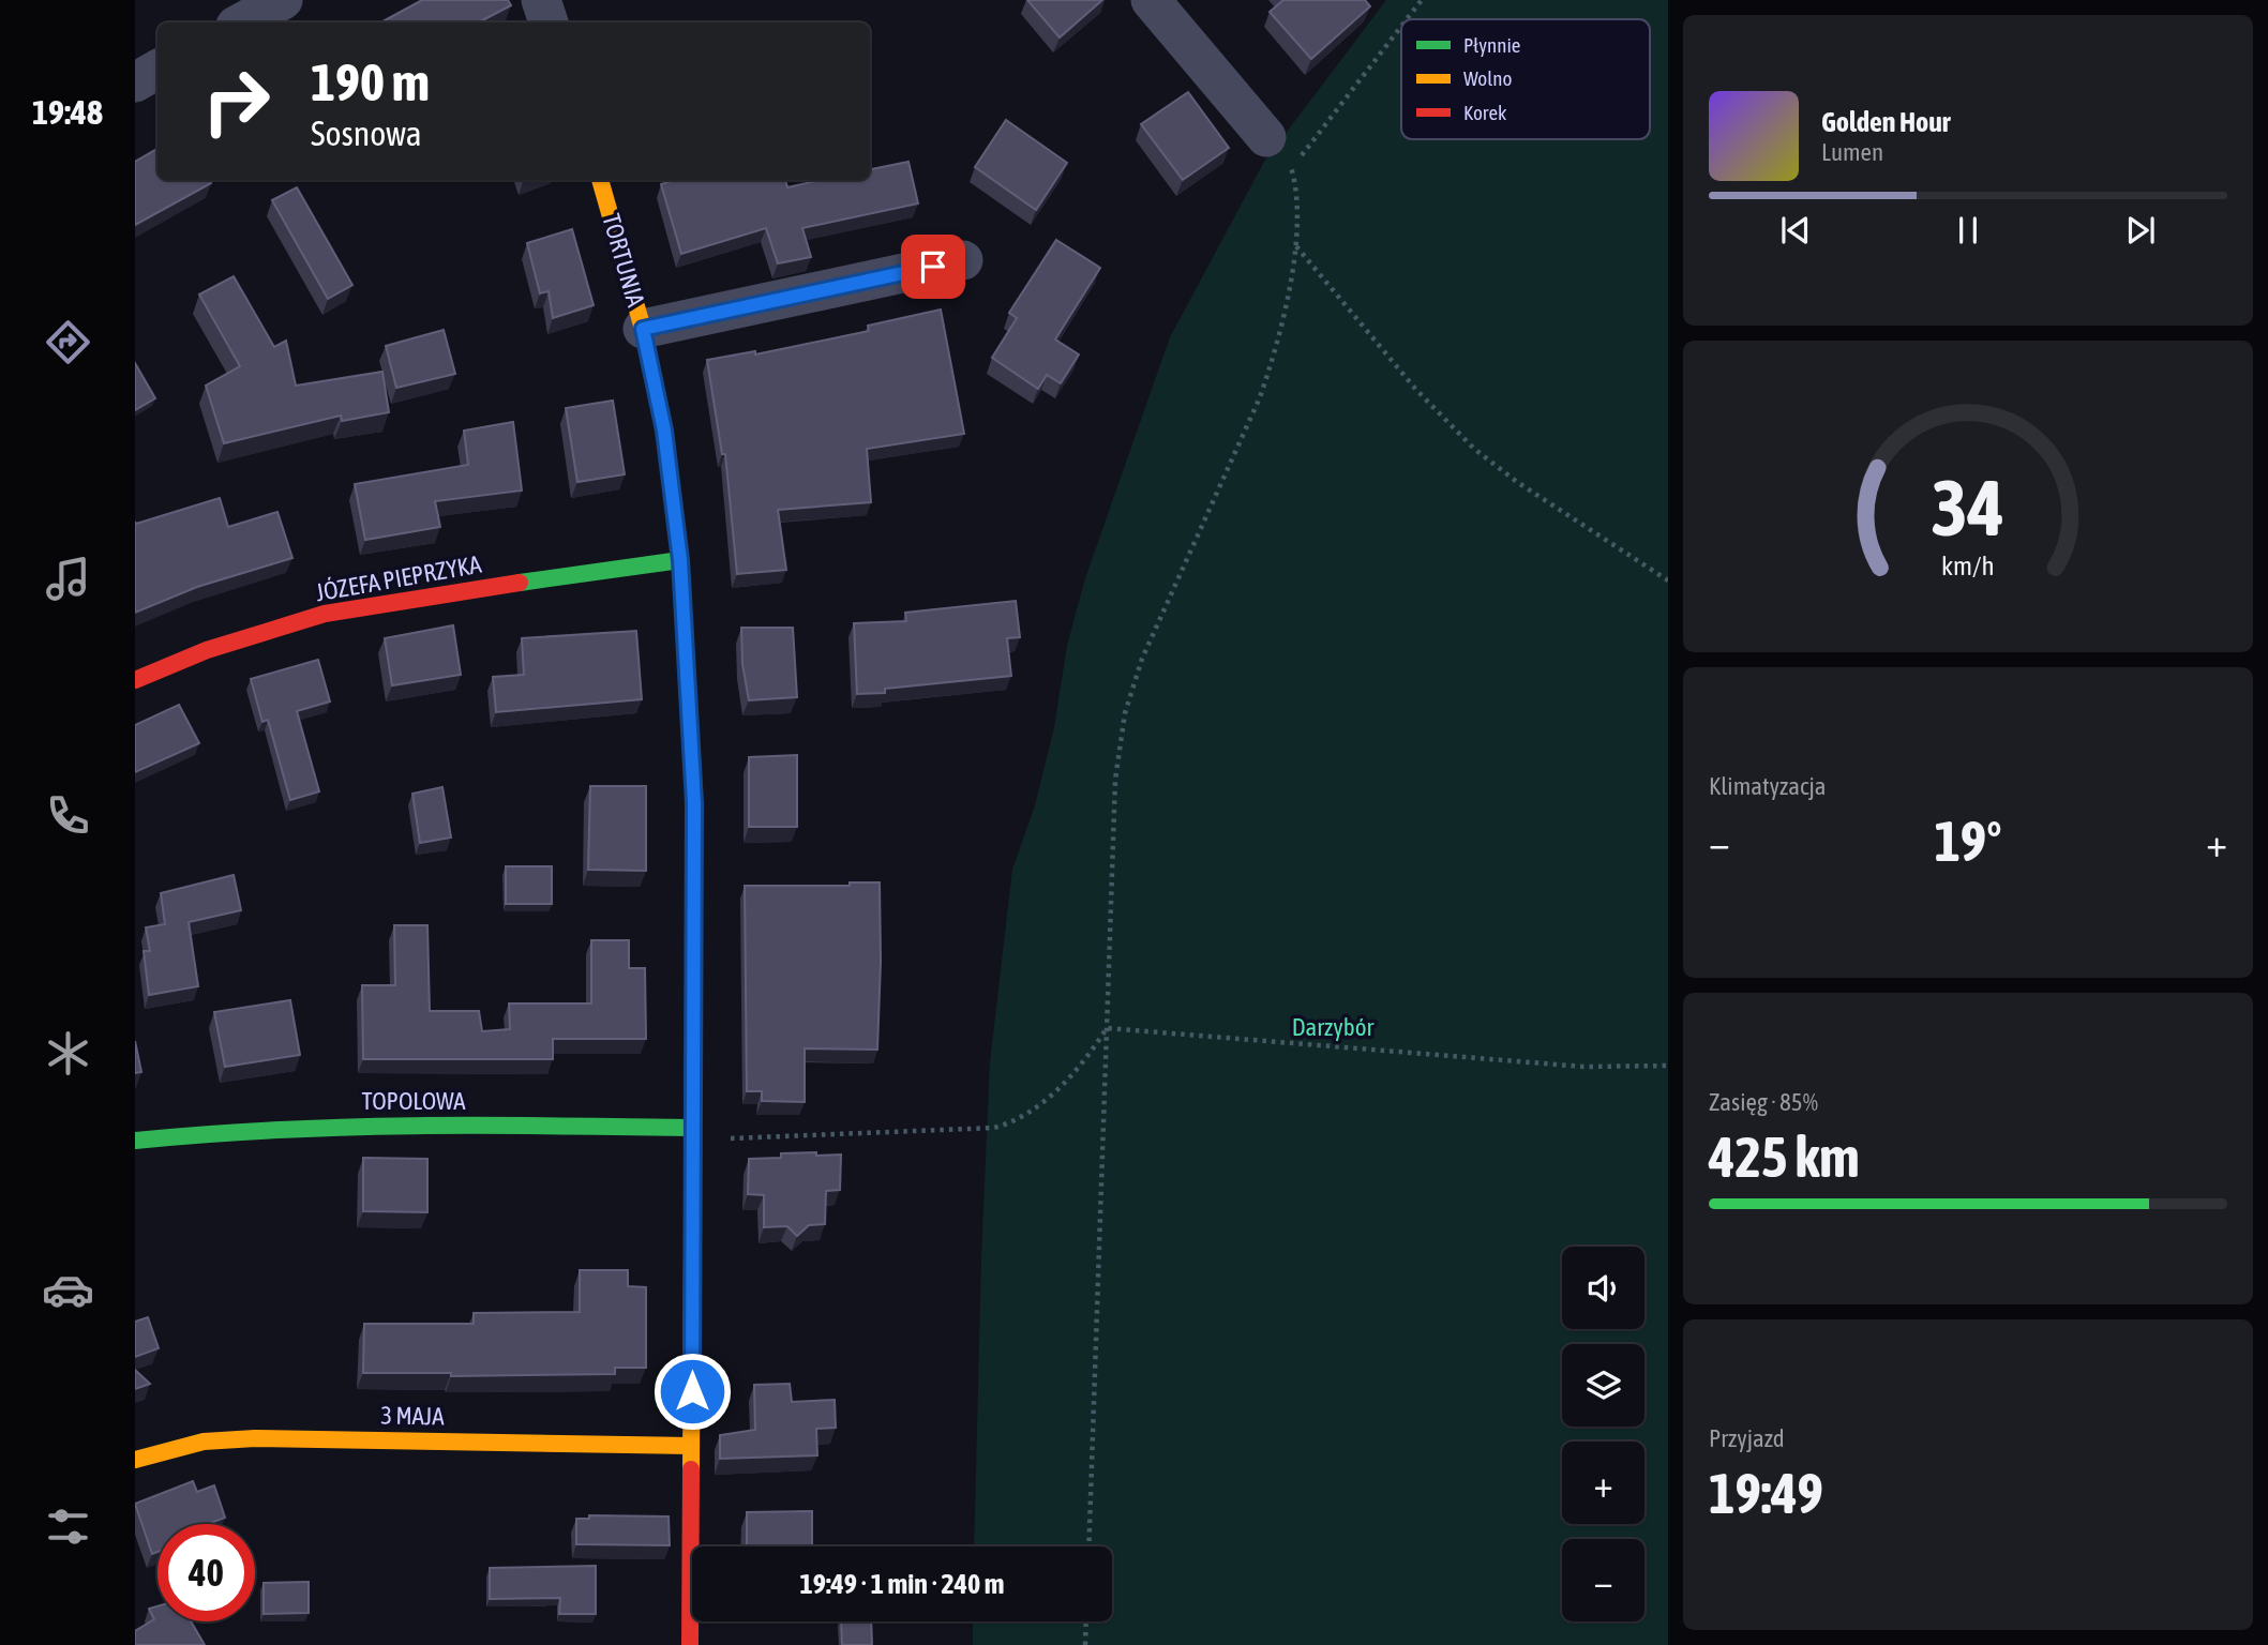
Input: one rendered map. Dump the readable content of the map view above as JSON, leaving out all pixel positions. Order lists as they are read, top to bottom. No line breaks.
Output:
{"streets":{"street":["TORTUNIA","JÓZEFA PIEPRZYKA","TOPOLOWA","3 MAJA"]},"crossings":[["TORTUNIA","JÓZEFA PIEPRZYKA"],["TORTUNIA","TOPOLOWA"],["TORTUNIA","3 MAJA"]],"parks":["Darzybór"],"legend":["Płynnie","Wolno","Korek"],"page":{"tabs":"19:48","turn":["190 m","Sosnowa"],"song":["Golden Hour","Lumen"],"tile":["Klimatyzacja",["Zasięg · 85%","425 km"],["Przyjazd","19:49"]],"heat":["−","19°","+"],"map_buttons":["+","−"],"limit":"40","trip":"19:49 · 1 min · 240 m","gauge":["34","km/h"]}}
